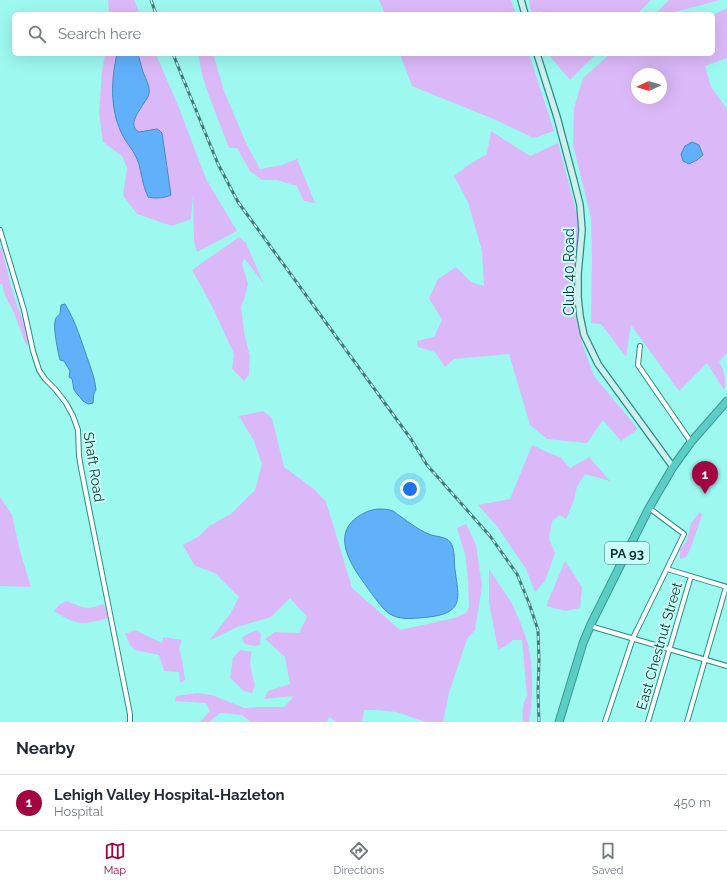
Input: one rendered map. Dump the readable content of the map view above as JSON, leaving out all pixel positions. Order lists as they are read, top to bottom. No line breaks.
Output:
{"streets":{"highway":["PA 93"],"street":["Club 40 Road","Shaft Road","East Chestnut Street"]},"crossings":[["Club 40 Road","PA 93"]],"north":"left","page":{"search":"Search here","pins":"1","heading":"Nearby","list":[{"mark":"1","name":"Lehigh Valley Hospital-Hazleton","note":"Hospital","value":"450 m"}],"nav":["Map","Directions","Saved"]}}
